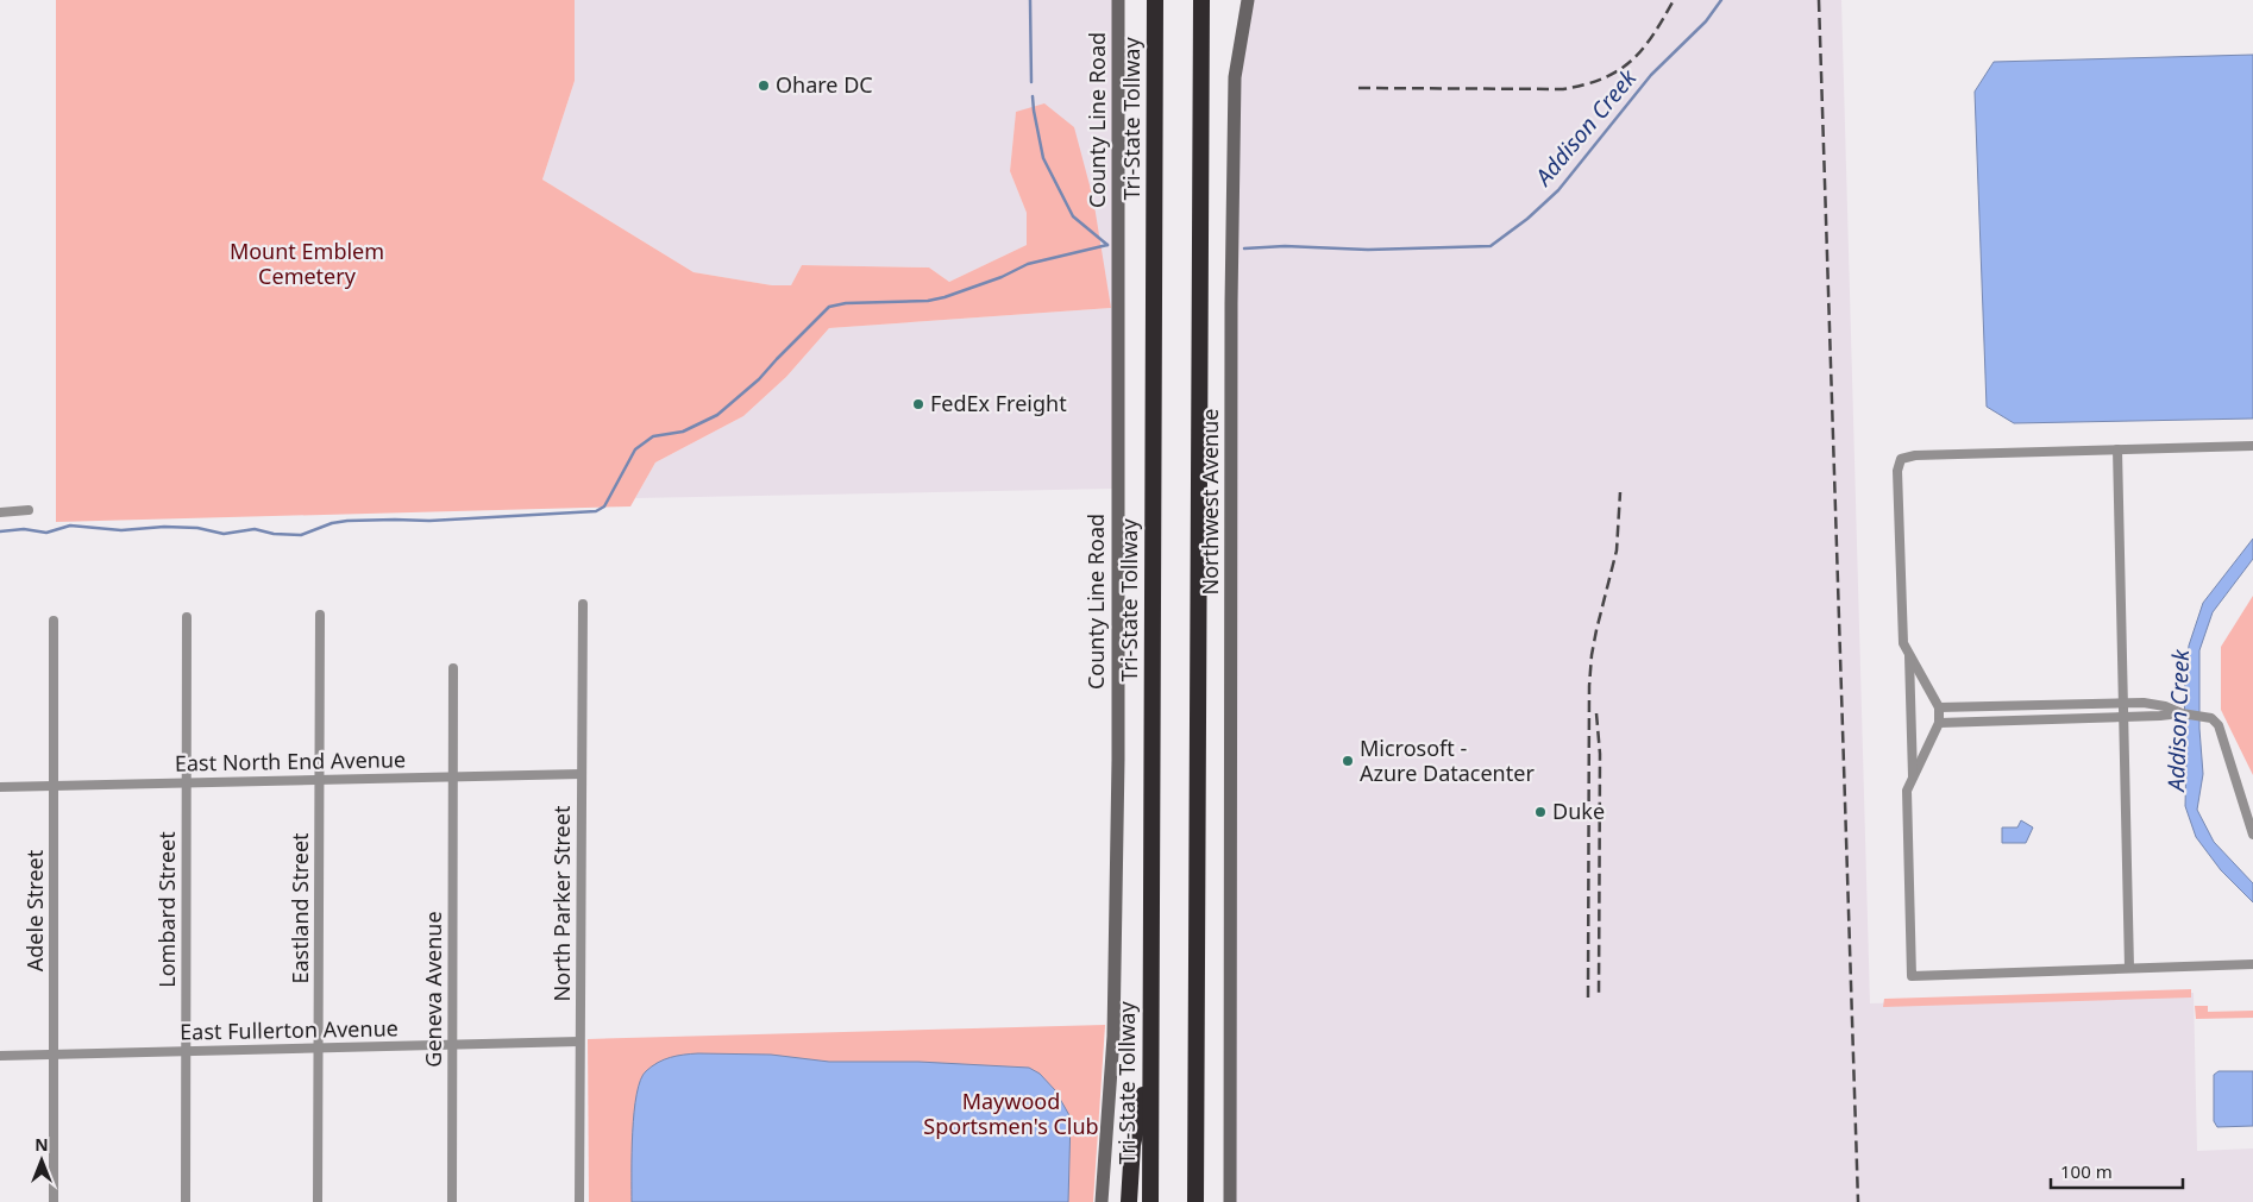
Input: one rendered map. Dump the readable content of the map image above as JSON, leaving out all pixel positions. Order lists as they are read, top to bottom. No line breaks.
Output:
{"streets":{"highway":["Tri-State Tollway"],"street":["County Line Road","Northwest Avenue","East North End Avenue","North Parker Street","Eastland Street","Lombard Street","Adele Street","Geneva Avenue","East Fullerton Avenue"]},"crossings":[["East North End Avenue","North Parker Street"],["East North End Avenue","Eastland Street"],["East North End Avenue","Lombard Street"],["East North End Avenue","Adele Street"],["East North End Avenue","Geneva Avenue"],["North Parker Street","East Fullerton Avenue"],["Eastland Street","East Fullerton Avenue"],["Lombard Street","East Fullerton Avenue"],["Adele Street","East Fullerton Avenue"],["Geneva Avenue","East Fullerton Avenue"]],"water":["Addison Creek"],"parks":["Mount Emblem Cemetery","Maywood Sportsmen's Club"],"places":["Ohare DC","FedEx Freight","Microsoft - Azure Datacenter","Duke"],"scale_bar":"100 m","north":"top"}
